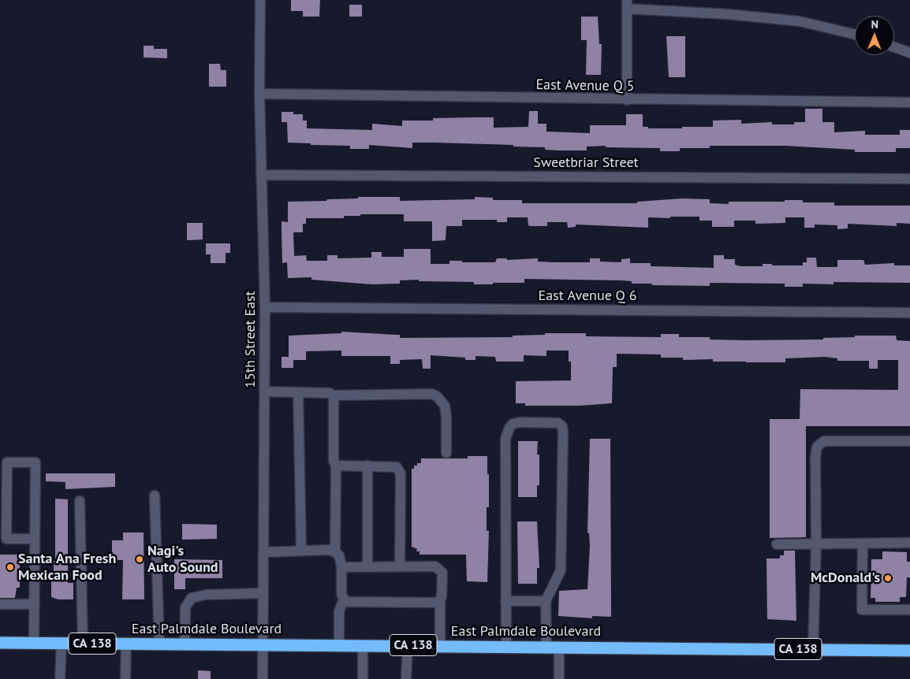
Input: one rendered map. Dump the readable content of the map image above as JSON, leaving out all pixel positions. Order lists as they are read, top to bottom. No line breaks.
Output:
{"streets":{"highway":["East Palmdale Boulevard","CA 138"],"street":["East Avenue Q 5","Sweetbriar Street","East Avenue Q 6","15th Street East"]},"crossings":[["East Avenue Q 5","15th Street East"],["Sweetbriar Street","15th Street East"],["East Avenue Q 6","15th Street East"],["15th Street East","East Palmdale Boulevard"]],"places":["Nagi's Auto Sound","Santa Ana Fresh Mexican Food","McDonald's"],"north":"top"}
